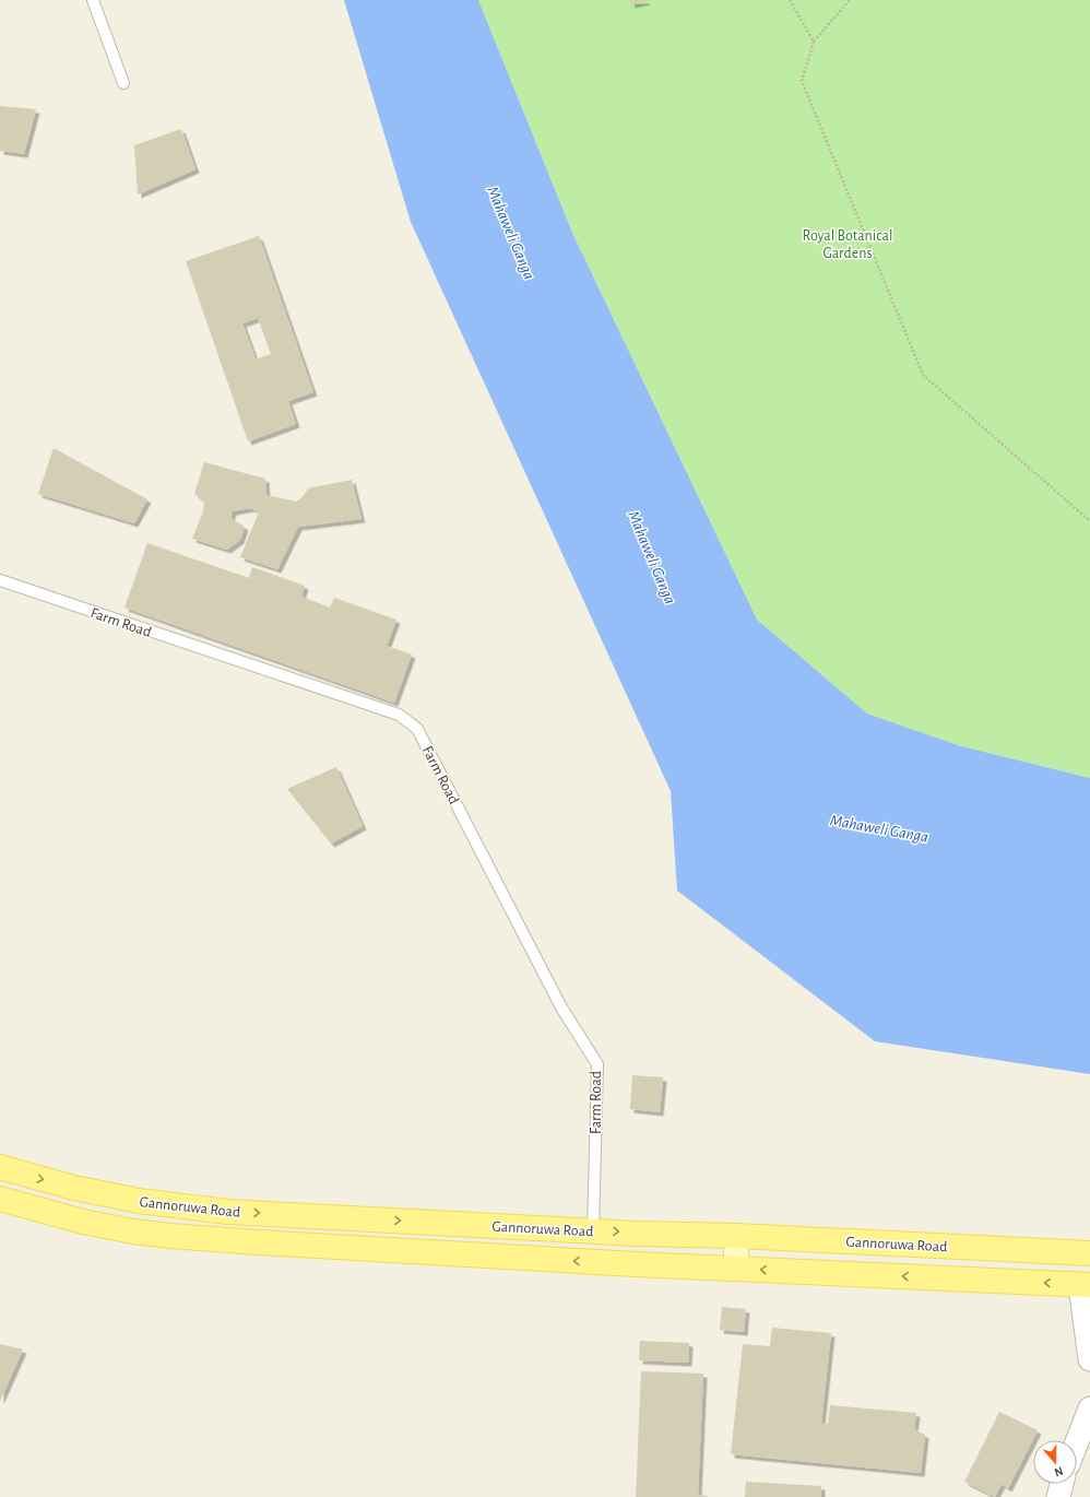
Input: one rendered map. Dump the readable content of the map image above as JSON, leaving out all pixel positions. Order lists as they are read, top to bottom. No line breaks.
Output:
{"streets":{"main road":["Gannoruwa Road"],"lane":["Farm Road"]},"crossings":[["Farm Road","Gannoruwa Road"]],"water":["Mahaweli Ganga"],"parks":["Royal Botanical Gardens"],"north":"bottom"}
